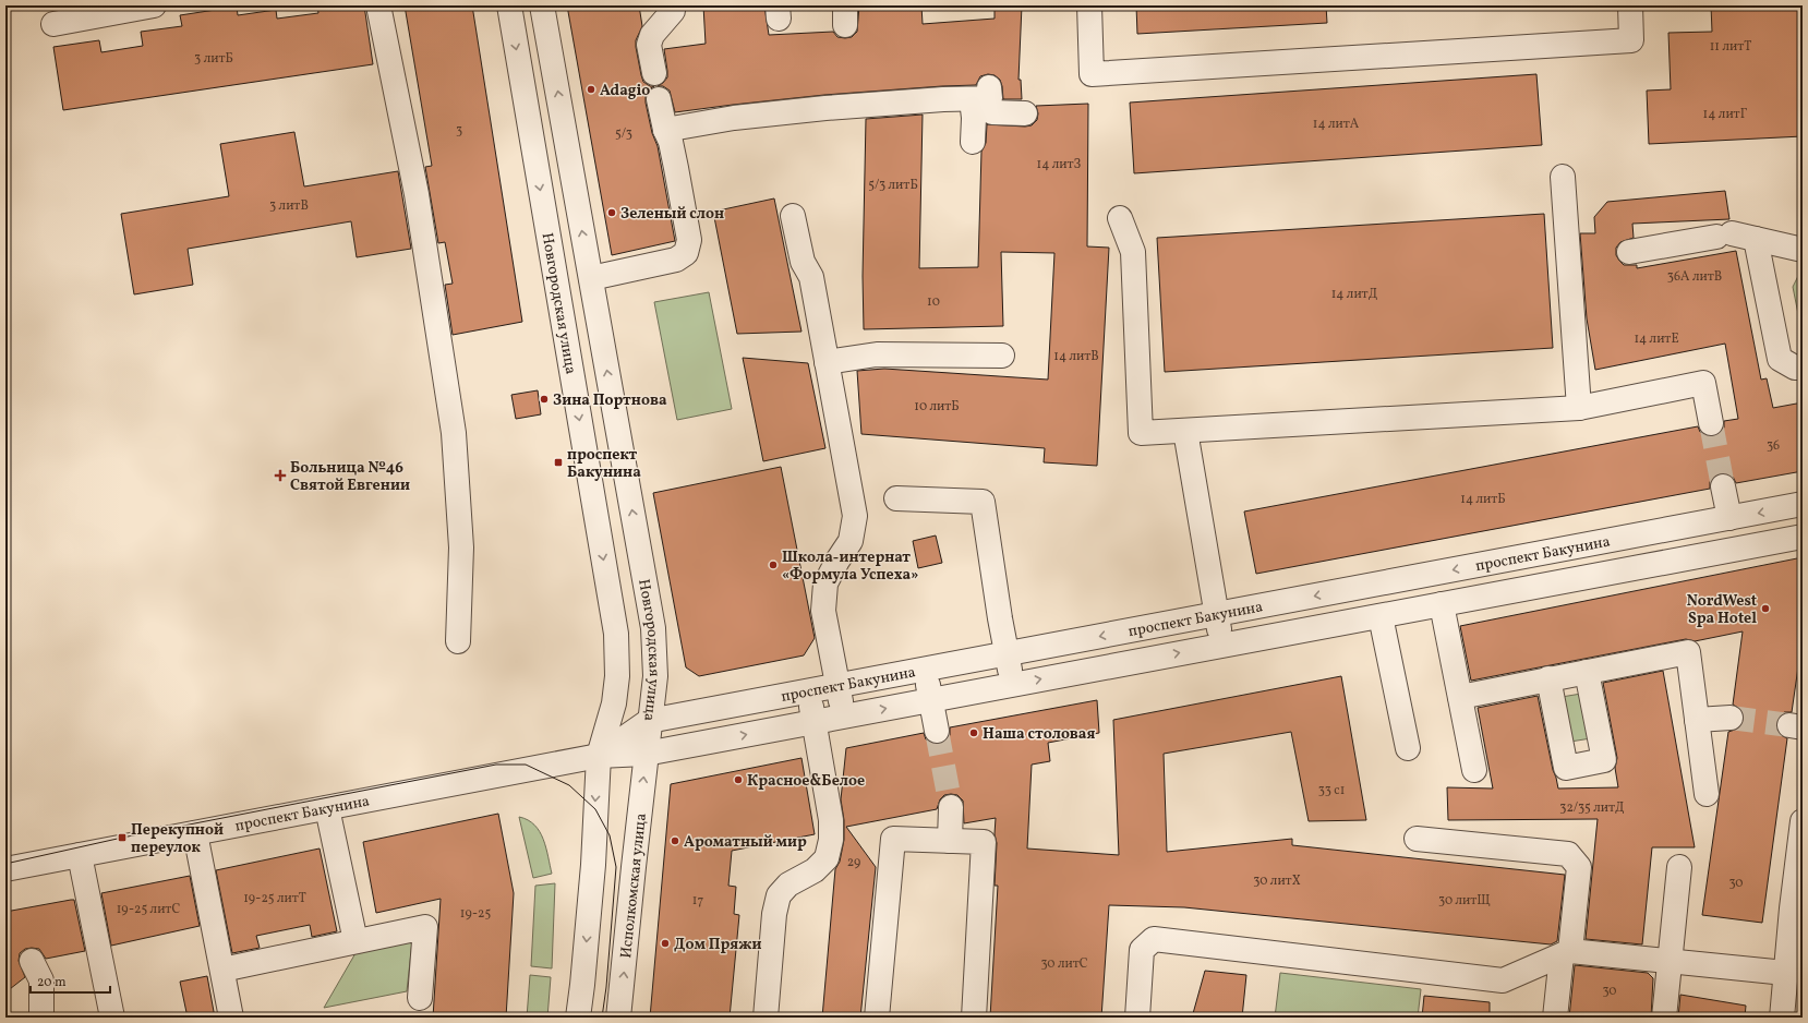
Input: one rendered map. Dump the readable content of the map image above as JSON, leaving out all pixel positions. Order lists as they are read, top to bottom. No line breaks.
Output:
{"streets":{"street":["Новгородская улица","проспект Бакунина","Исполкомская улица"]},"crossings":[["Новгородская улица","проспект Бакунина"],["Новгородская улица","Исполкомская улица"],["проспект Бакунина","Исполкомская улица"]],"places":{"other":["Adagio","Зеленый слон","Зина Портнова","Школа-интернат «Формула Успеха»","NordWest Spa Hotel","Наша столовая","Красное&Белое","Ароматный мир","Дом Пряжи"],"transit":["проспект Бакунина","Перекупной переулок"],"health":["Больница №46 Святой Евгении"]},"house_numbers":["11 литТ","3 литБ","14 литГ","14 литА","3","5/3","14 литЗ","5/3 литБ","3 литВ","36А литВ","14 литД","10","14 литЕ","14 литВ","10 литБ","36","14 литБ","33 с1","32/35 литД","29","30 литХ","30","19-25 литТ","17","30 литЩ","19-25 литС","19-25","30 литС","30"],"scale_bar":"20 m"}
